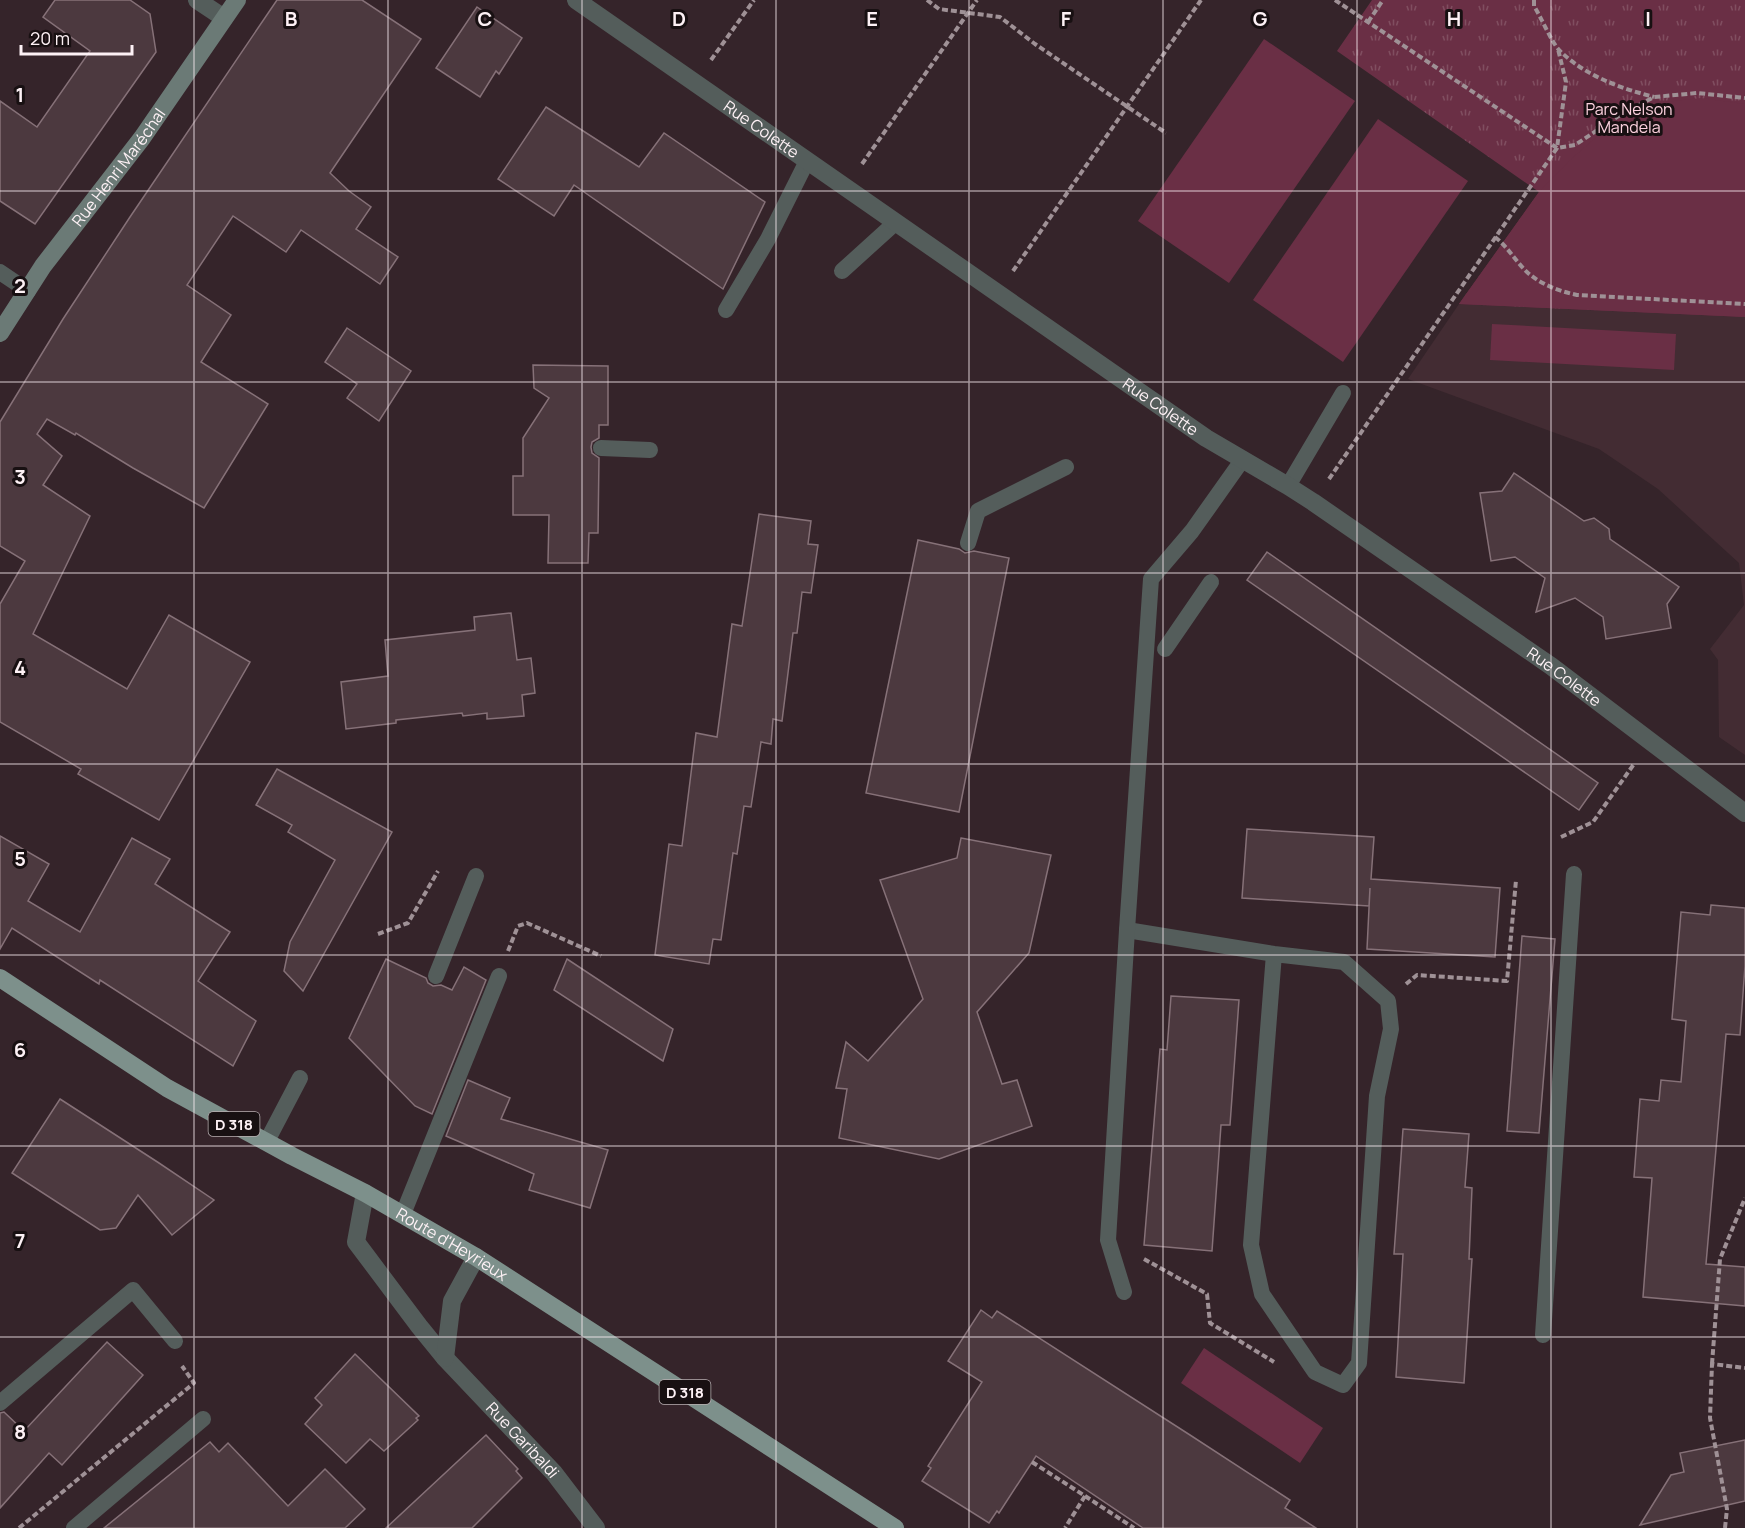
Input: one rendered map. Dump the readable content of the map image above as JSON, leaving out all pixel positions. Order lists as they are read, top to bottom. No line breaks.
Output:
{"streets":{"main road":["D 318","Route d'Heyrieux"],"street":["Rue Colette","Rue Henri Maréchal","Rue Garibaldi"]},"crossings":[["Route d'Heyrieux","Rue Garibaldi"]],"parks":["Parc Nelson Mandela"],"scale_bar":"20 m","grid":{"columns":["B","C","D","E","F","G","H","I"],"rows":["1","2","3","4","5","6","7","8"]}}
